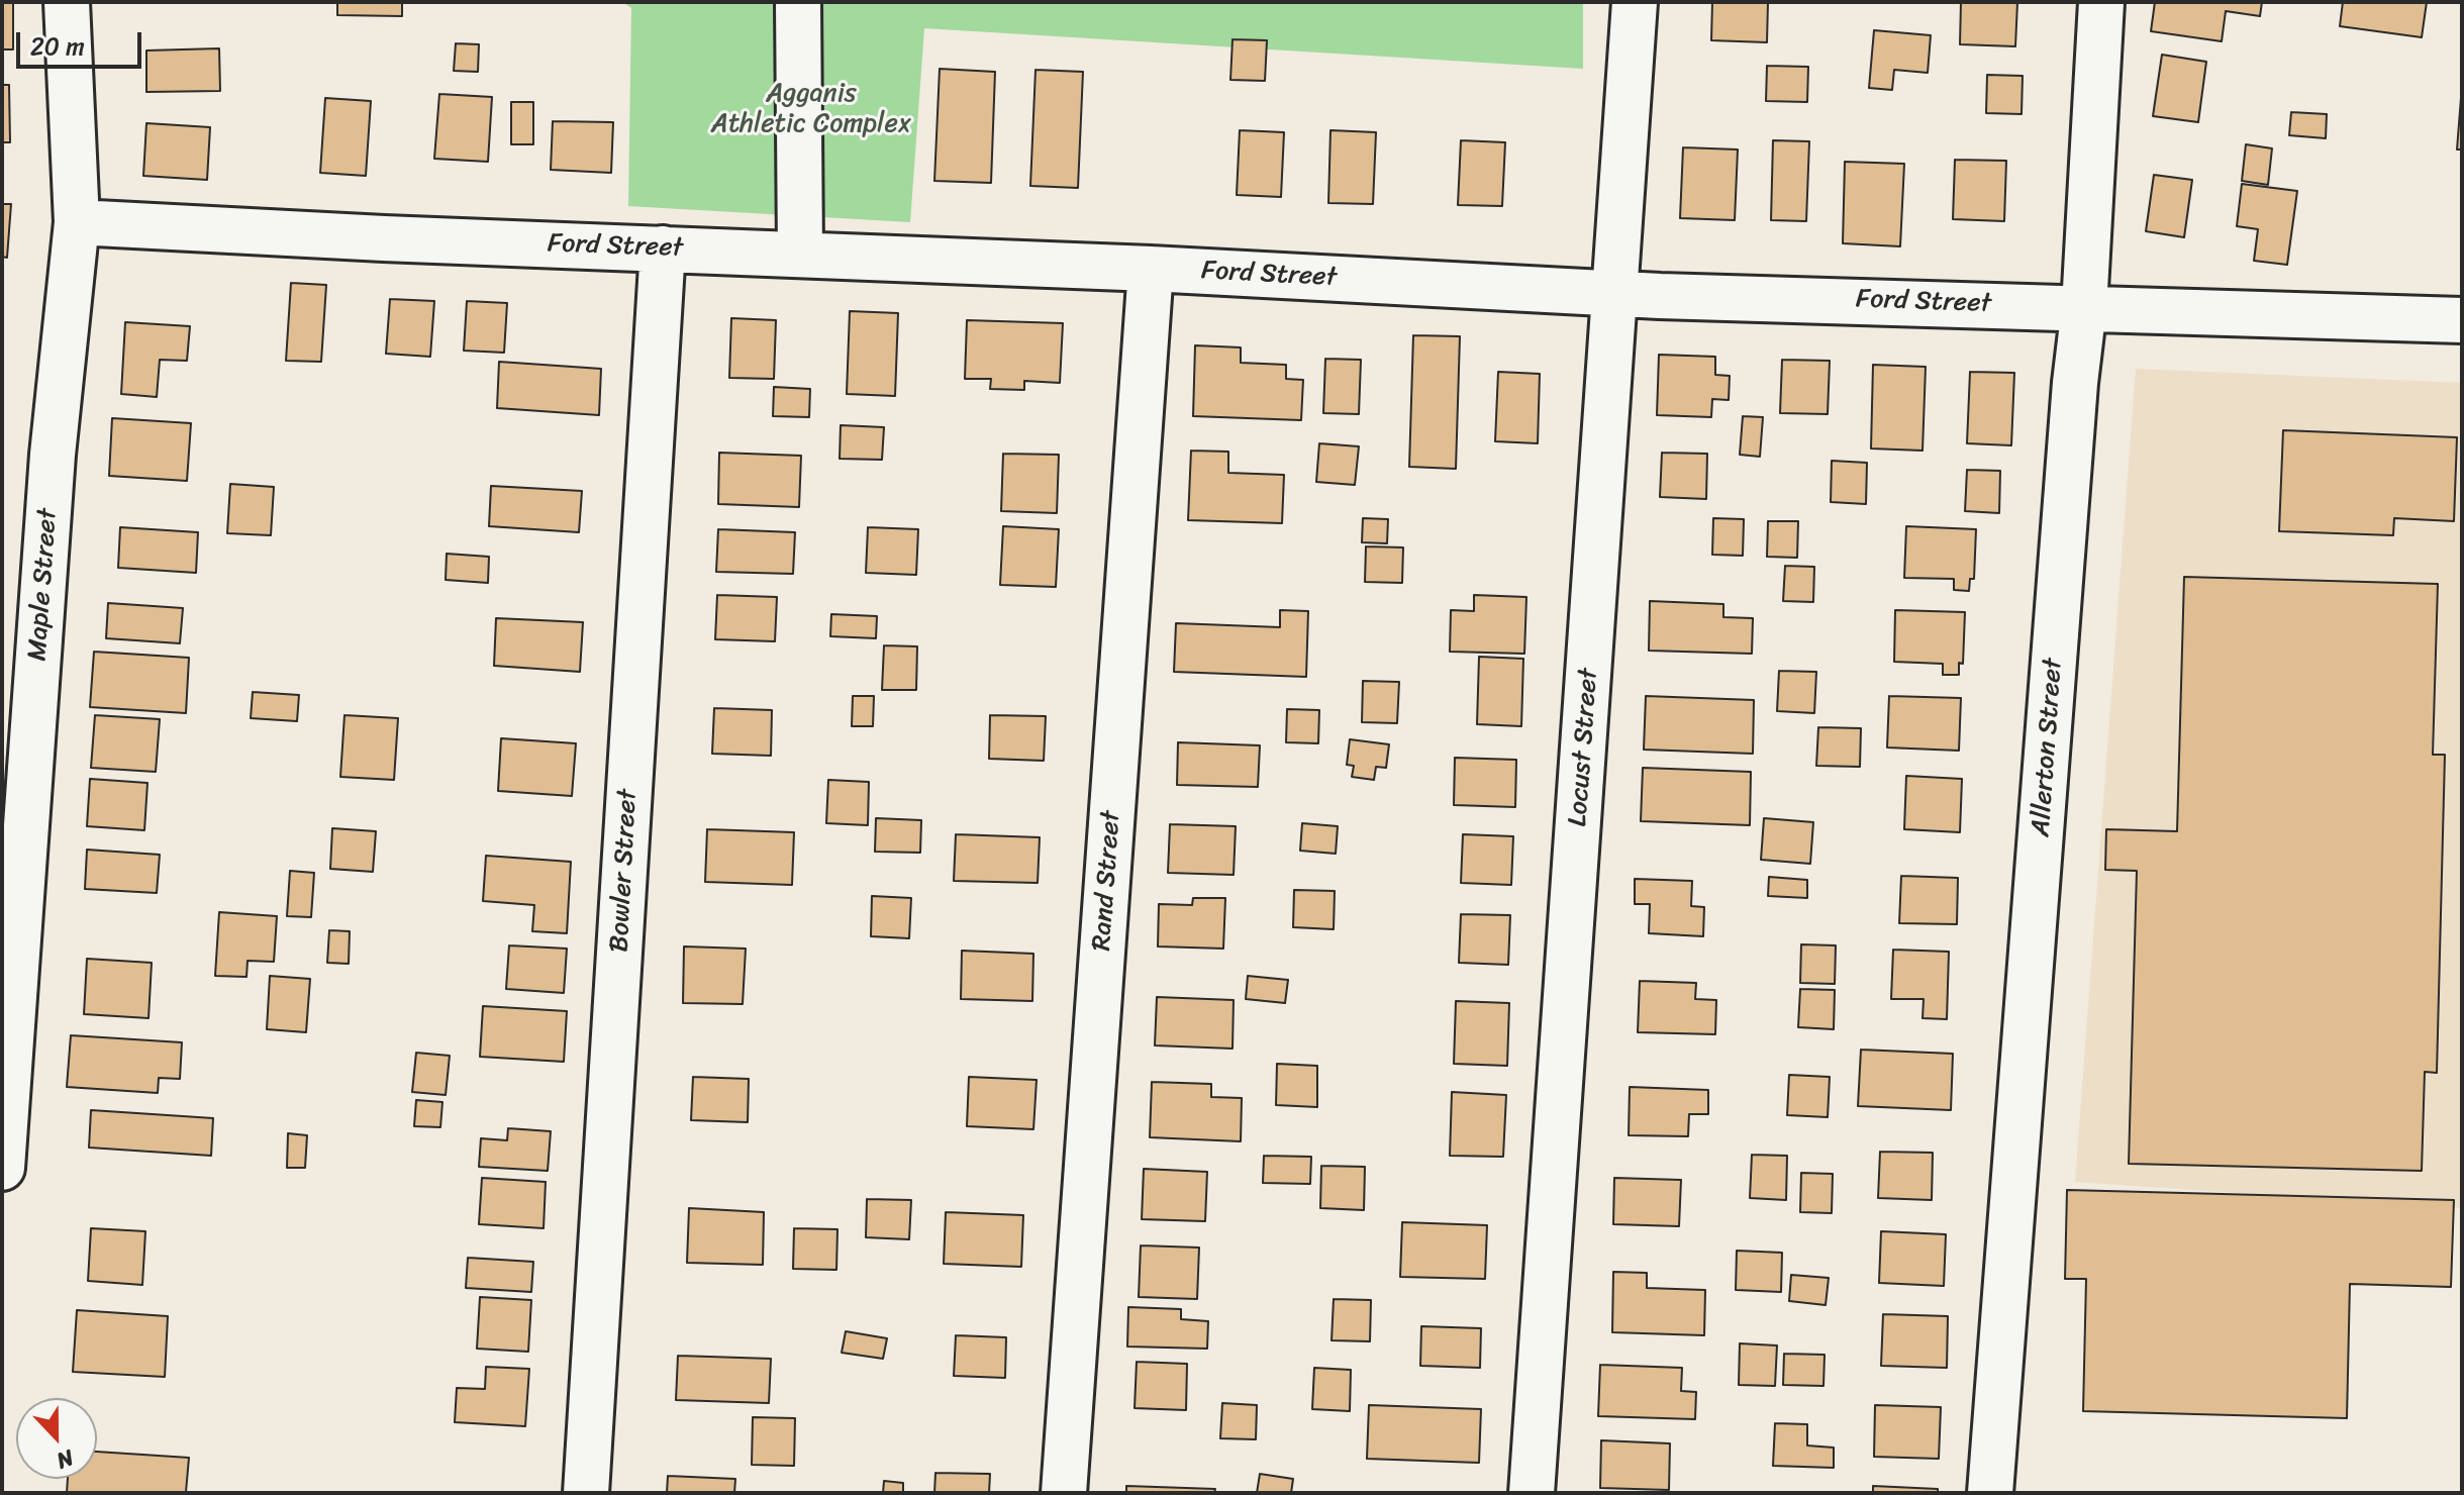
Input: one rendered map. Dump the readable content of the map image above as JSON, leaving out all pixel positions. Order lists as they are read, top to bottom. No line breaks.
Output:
{"streets":{"street":["Ford Street","Maple Street","Locust Street","Allerton Street","Bowler Street","Rand Street"]},"crossings":[["Ford Street","Maple Street"],["Ford Street","Locust Street"],["Ford Street","Allerton Street"],["Ford Street","Bowler Street"],["Ford Street","Rand Street"]],"parks":["Agganis Athletic Complex"],"scale_bar":"20 m","north":"bottom"}
